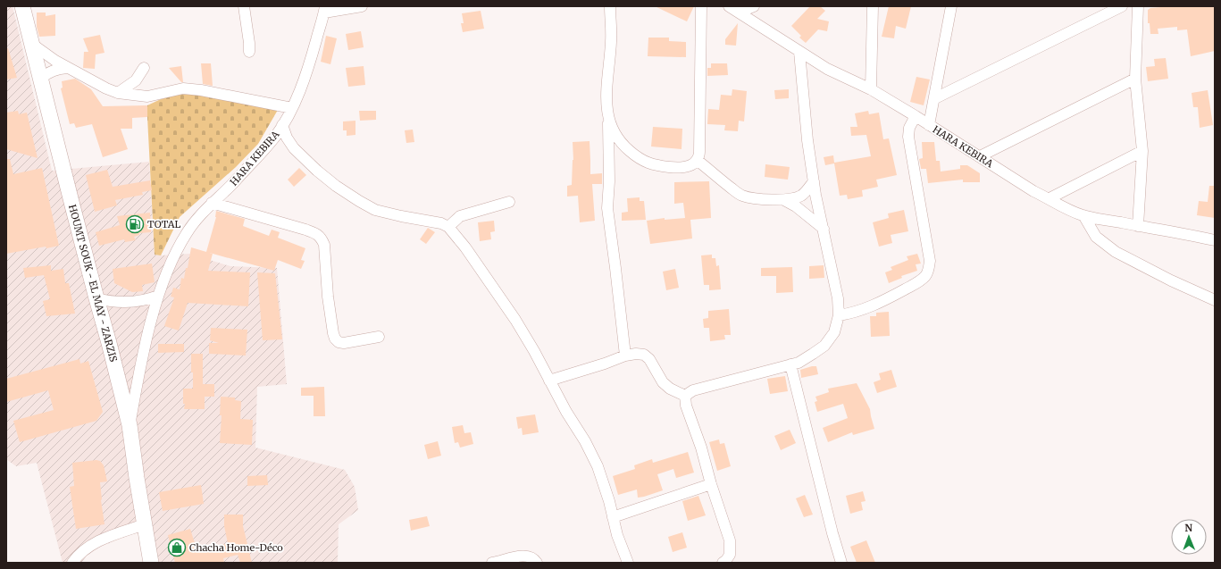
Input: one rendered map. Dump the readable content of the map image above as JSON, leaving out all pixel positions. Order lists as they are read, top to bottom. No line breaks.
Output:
{"streets":{"main road":["HOUMT SOUK - EL MAY - ZARZIS"],"street":["HARA KEBIRA"]},"crossings":[["HARA KEBIRA","HOUMT SOUK - EL MAY - ZARZIS"]],"places":{"fuel station":["TOTAL"],"shop":["Chacha Home-Déco"]},"north":"top"}
